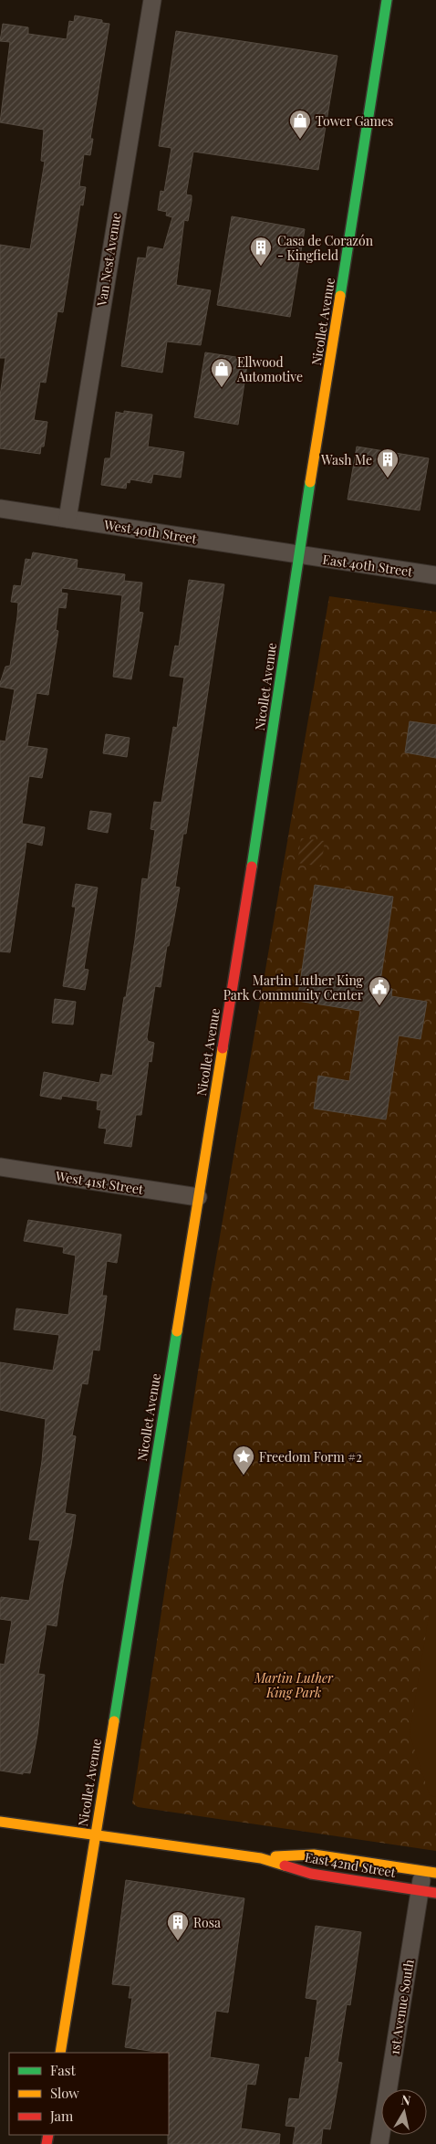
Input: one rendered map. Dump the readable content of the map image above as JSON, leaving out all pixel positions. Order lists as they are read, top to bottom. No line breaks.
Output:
{"streets":{"main road":["Nicollet Avenue","East 42nd Street"],"street":["Van Nest Avenue","West 40th Street","East 40th Street","West 41st Street","1st Avenue South"]},"crossings":[["Van Nest Avenue","West 40th Street"],["Nicollet Avenue","West 40th Street"],["Nicollet Avenue","East 40th Street"],["Nicollet Avenue","West 41st Street"],["Nicollet Avenue","East 42nd Street"],["West 40th Street","East 40th Street"],["East 42nd Street","1st Avenue South"]],"parks":["Martin Luther King Park"],"places":{"shop":["Tower Games","Ellwood Automotive"],"building":["Casa de Corazón - Kingfield","Wash Me","Rosa"],"public building":["Martin Luther King Park Community Center"],"place":["Freedom Form #2"]},"legend":["Fast","Slow","Jam"],"north":"top"}
